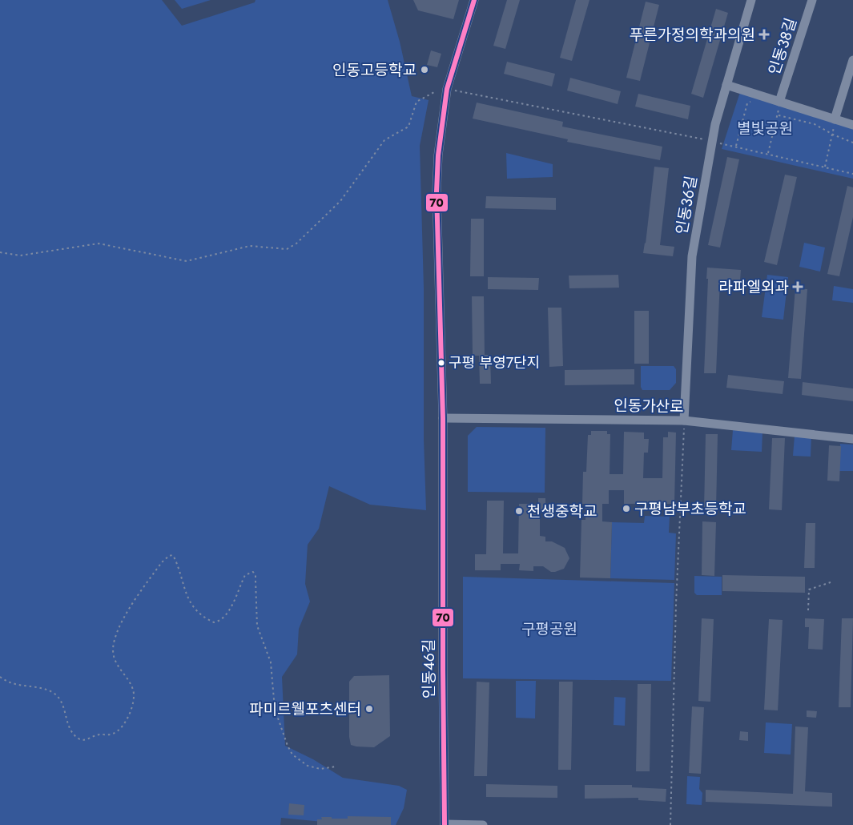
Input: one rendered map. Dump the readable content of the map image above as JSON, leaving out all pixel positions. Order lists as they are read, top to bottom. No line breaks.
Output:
{"streets":{"street":["인동38길","인동36길","인동가산로","인동46길"]},"crossings":[["인동36길","인동가산로"],["인동가산로","인동46길"]],"parks":["별빛공원","구평공원"],"places":{"health":["푸른가정의학과의원","라파엘외과"],"other":["인동고등학교","구평 부영7단지","구평남부초등학교","천생중학교","파미르웰포츠센터"]},"lines":["transit line 70"]}
